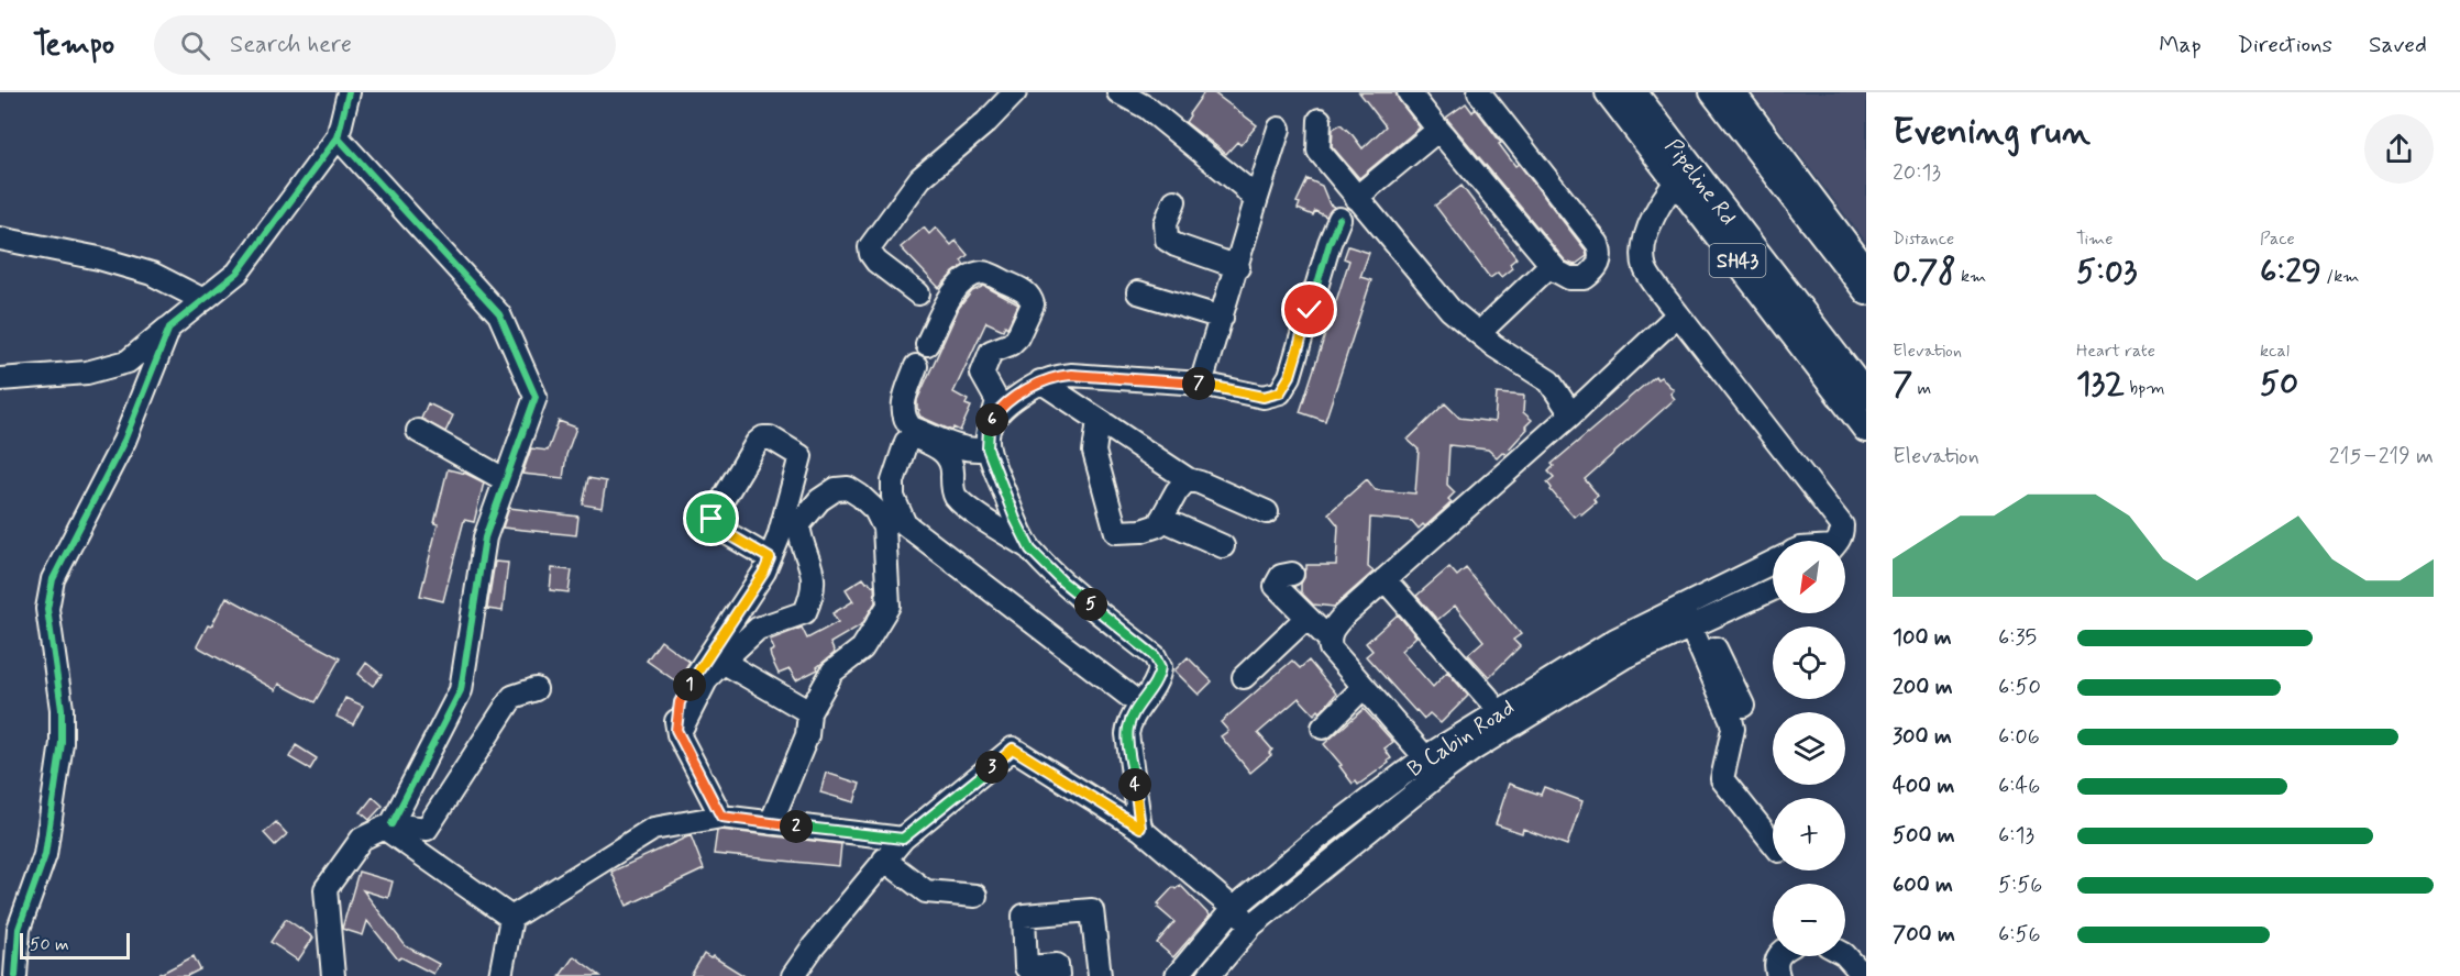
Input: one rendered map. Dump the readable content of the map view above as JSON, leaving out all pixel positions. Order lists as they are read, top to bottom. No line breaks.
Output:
{"streets":{"main road":["Pipeline Rd","SH43"],"street":["B Cabin Road"]},"crossings":[["Pipeline Rd","SH43"]],"scale_bar":"50 m","north":"bottom left","page":{"header":"Tempo","search":"Search here","nav":["Map","Directions","Saved"],"heading":["Evening run","20:13"],"stats":[["Distance","0.78 km"],["Time","5:03"],["Pace","6:29 /km"],["Elevation","7 m"],["Heart rate","132 bpm"],["kcal","50"]],"pins":["7","6","5","1","3","4","2"],"chart":["Elevation","215–219 m"],"map_buttons":["+","−"],"list":[{"name":"100 m","note":"6:35"},{"name":"200 m","note":"6:50"},{"name":"300 m","note":"6:06"},{"name":"400 m","note":"6:46"},{"name":"500 m","note":"6:13"},{"name":"600 m","note":"5:56"},{"name":"700 m","note":"6:56"}],"scale":"50 m"}}
